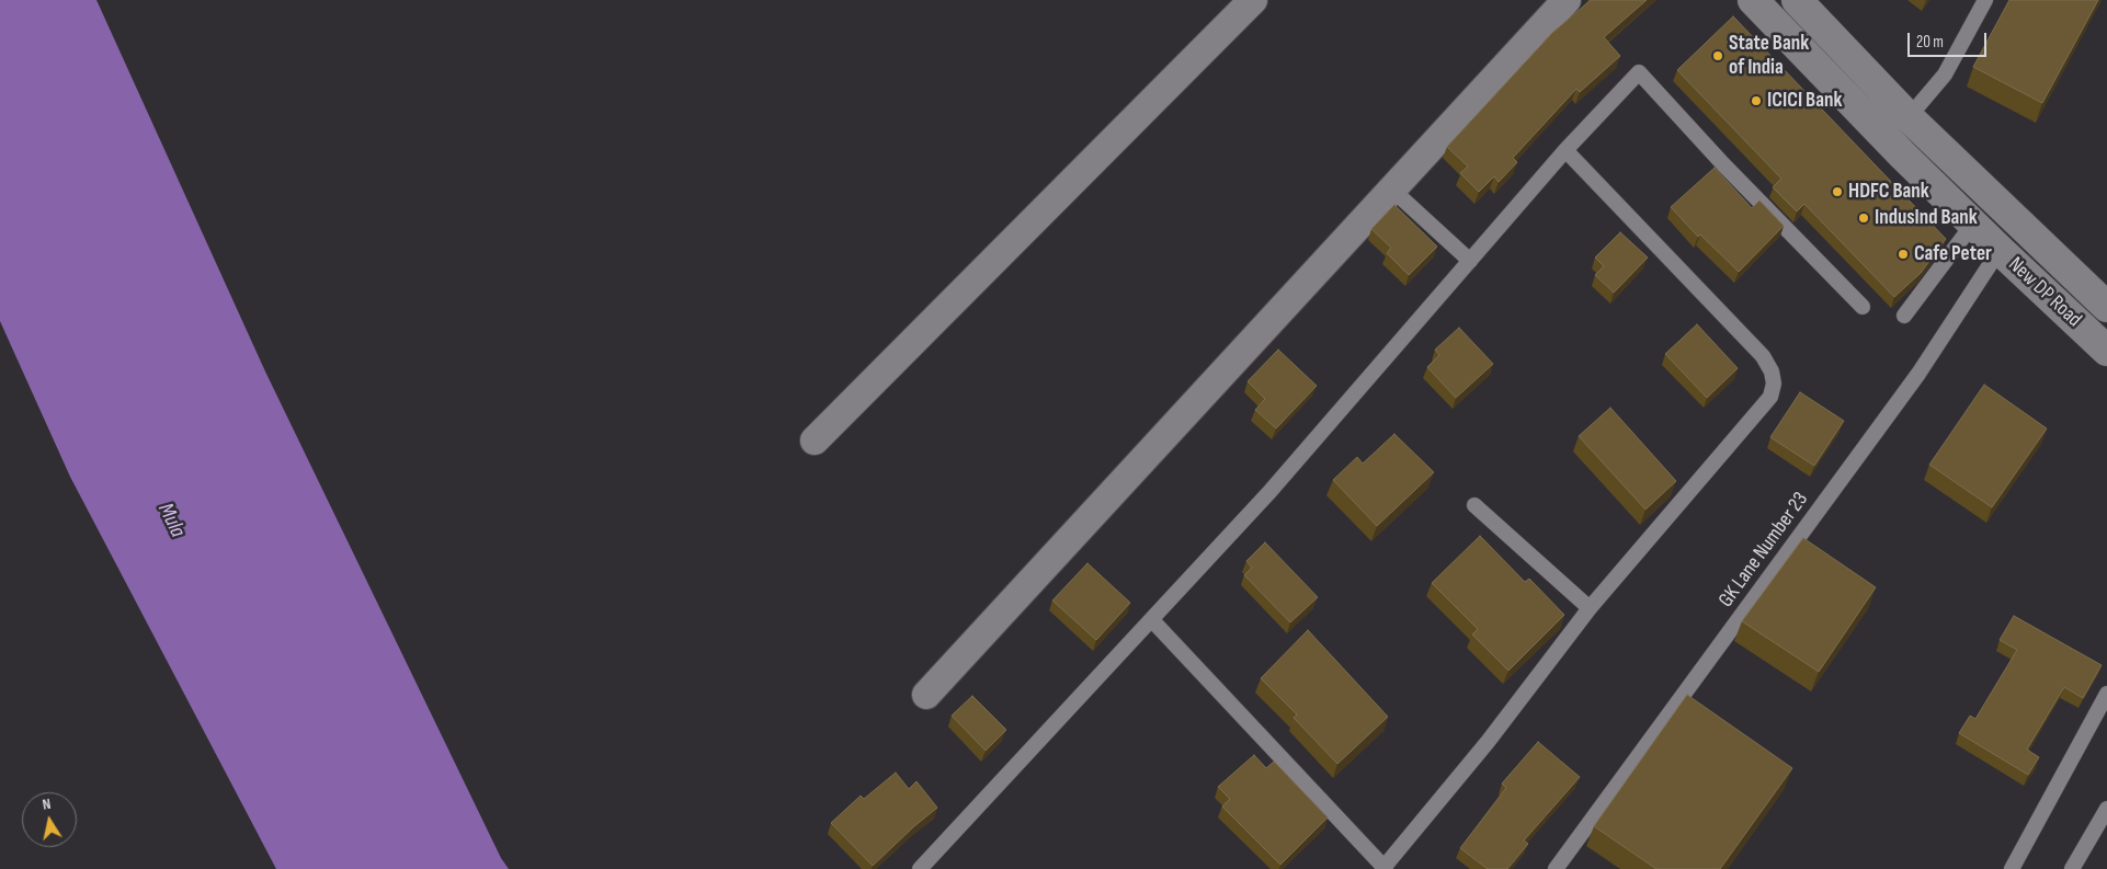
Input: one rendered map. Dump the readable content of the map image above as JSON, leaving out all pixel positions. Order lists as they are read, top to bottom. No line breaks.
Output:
{"streets":{"main road":["New DP Road"],"lane":["GK Lane Number 23"]},"crossings":[["New DP Road","GK Lane Number 23"]],"water":["Mula"],"places":["State Bank of India","ICICI Bank","HDFC Bank","IndusInd Bank","Cafe Peter"],"scale_bar":"20 m","north":"top"}
